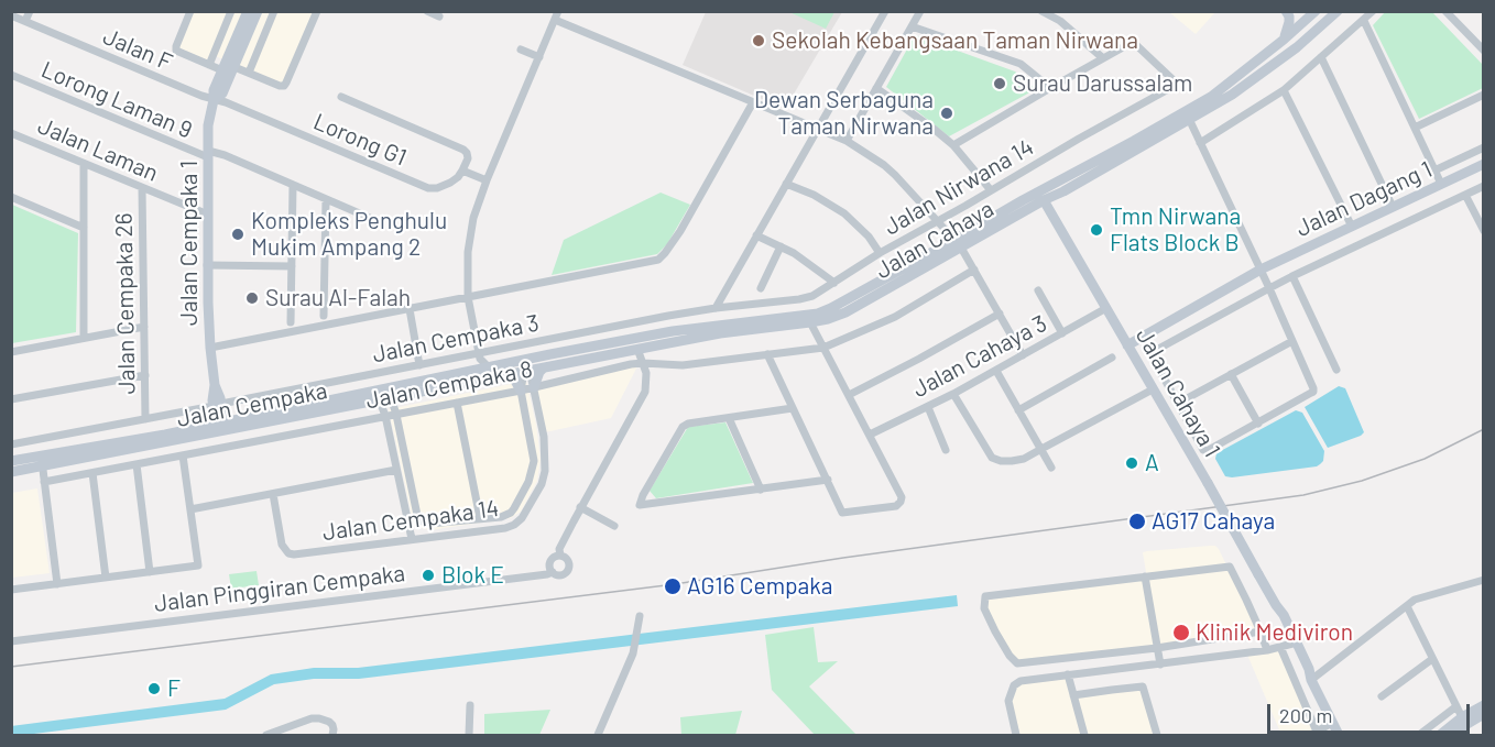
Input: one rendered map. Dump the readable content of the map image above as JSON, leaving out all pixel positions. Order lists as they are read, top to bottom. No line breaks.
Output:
{"streets":{"main road":["Jalan Dagang 1","Jalan Cahaya","Jalan Cempaka 1","Jalan Cahaya 1","Jalan Cempaka"],"street":["Jalan F","Lorong Laman 9","Lorong G1","Jalan Laman","Jalan Nirwana 14","Jalan Cempaka 26","Jalan Cempaka 3","Jalan Cahaya 3","Jalan Cempaka 8","Jalan Cempaka 14","Jalan Pinggiran Cempaka"]},"crossings":[["Jalan F","Lorong G1"],["Jalan F","Jalan Cempaka 1"],["Lorong Laman 9","Jalan Cempaka 1"],["Lorong G1","Jalan Cempaka 1"],["Jalan Laman","Jalan Cempaka 1"],["Jalan Laman","Jalan Cempaka 26"],["Jalan Nirwana 14","Jalan Cempaka 3"],["Jalan Dagang 1","Jalan Cahaya 1"],["Jalan Cahaya","Jalan Cempaka"],["Jalan Cahaya","Jalan Cempaka 14"],["Jalan Cempaka 1","Jalan Cempaka 3"],["Jalan Cempaka 1","Jalan Cempaka"],["Jalan Cempaka 26","Jalan Cempaka 3"],["Jalan Cahaya 3","Jalan Cahaya 1"],["Jalan Cempaka 8","Jalan Cempaka 14"]],"places":["Sekolah Kebangsaan Taman Nirwana","Surau Darussalam","Dewan Serbaguna Taman Nirwana","Tmn Nirwana Flats Block B","Kompleks Penghulu Mukim Ampang 2","Surau Al-Falah","A","AG17 Cahaya","Blok E","AG16 Cempaka","Klinik Mediviron","F"],"scale_bar":"200 m"}
